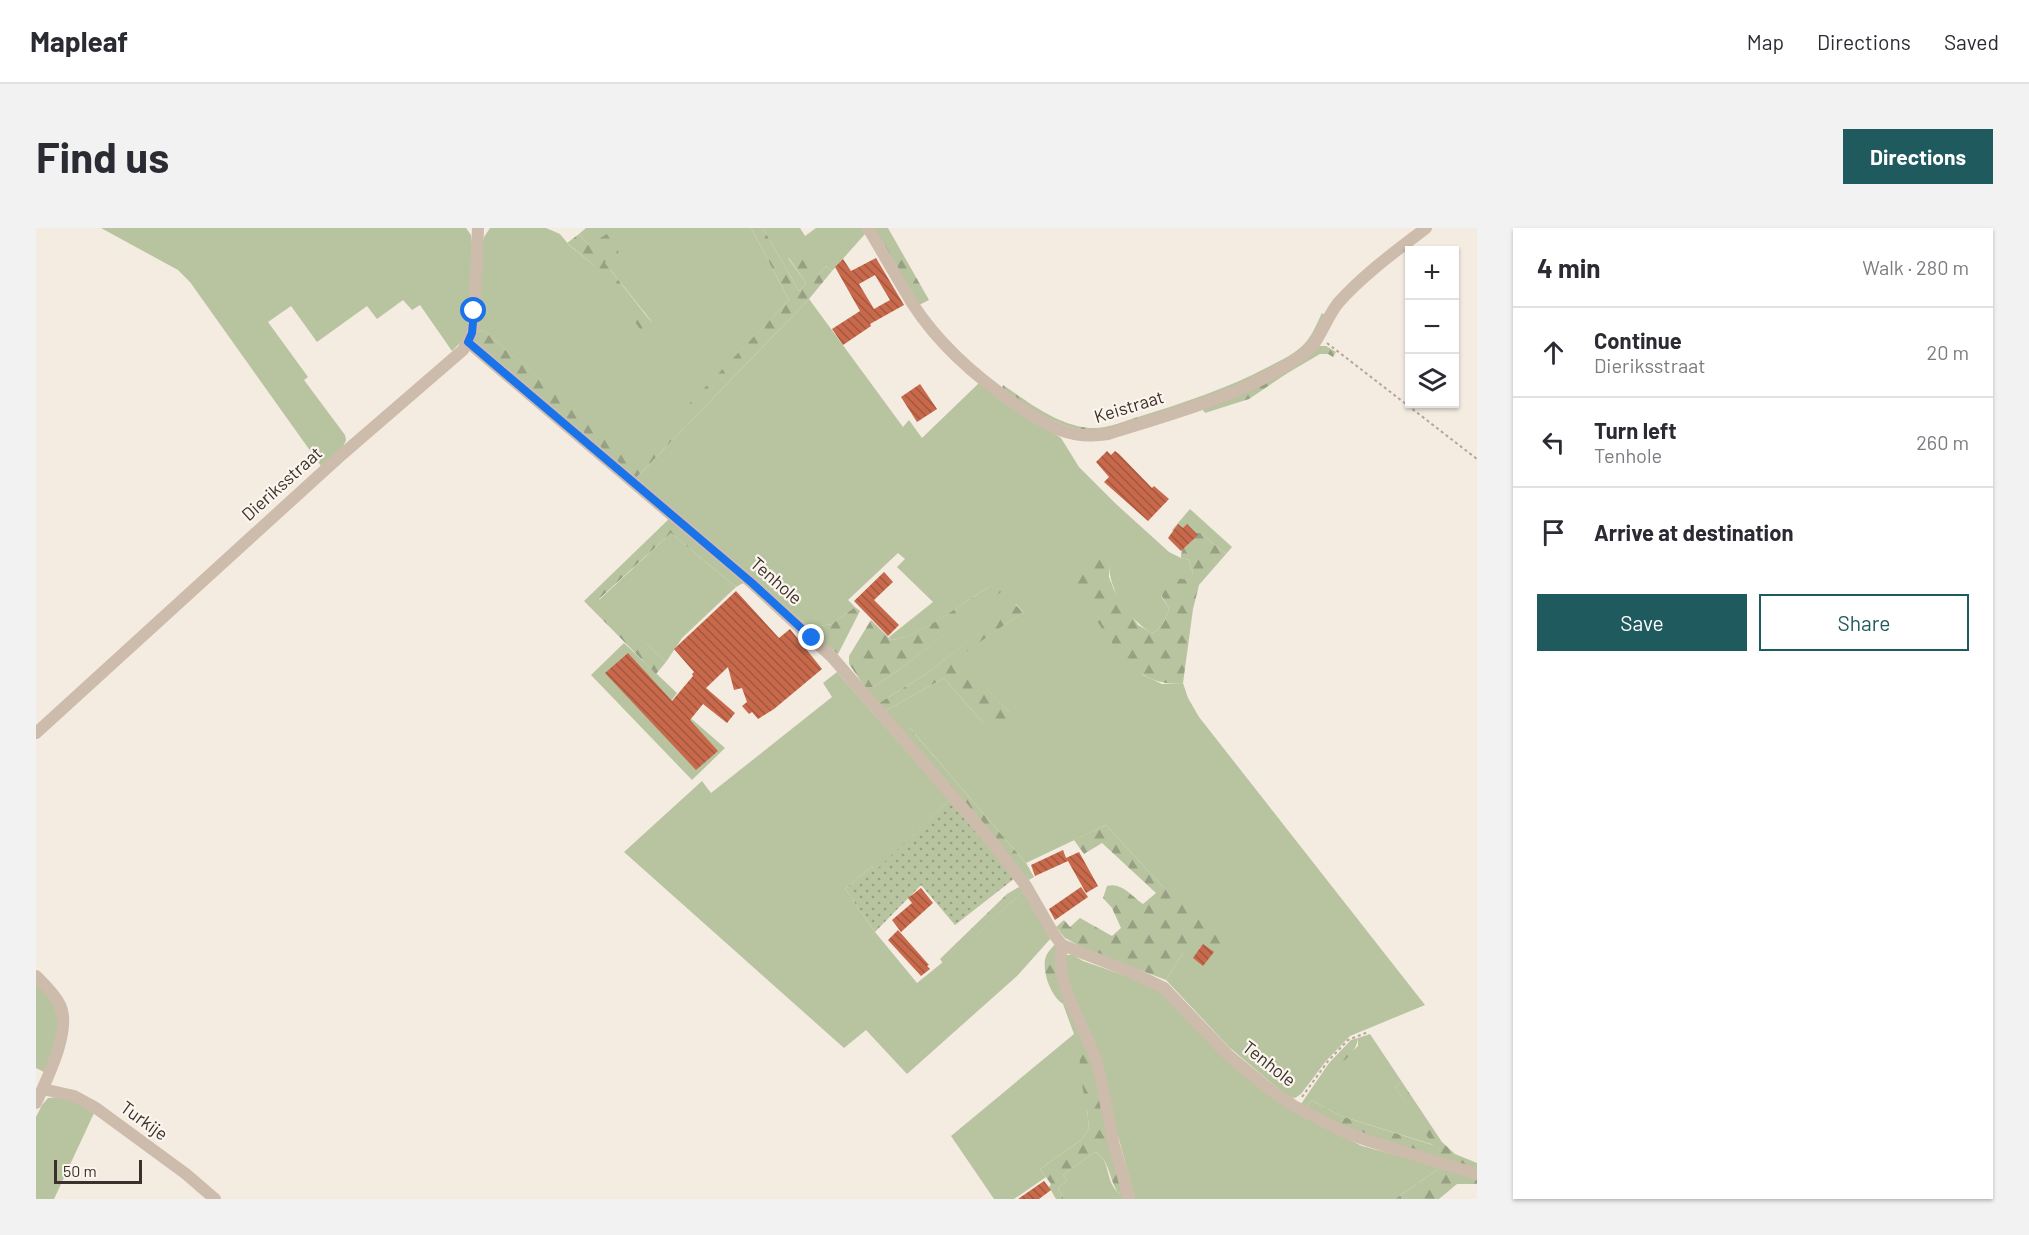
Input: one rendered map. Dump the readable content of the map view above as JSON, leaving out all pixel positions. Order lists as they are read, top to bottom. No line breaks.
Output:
{"streets":{"street":["Keistraat","Dieriksstraat","Tenhole","Turkije"]},"crossings":[["Dieriksstraat","Tenhole"]],"scale_bar":"50 m","page":{"header":"Mapleaf","nav":["Map","Directions","Saved"],"buttons":["Directions",["Save","Share"]],"title":"Find us","heading":["4 min","Walk · 280 m"],"map_buttons":["+","−"],"list":[["Continue","Dieriksstraat","20 m"],["Turn left","Tenhole","260 m"],"Arrive at destination"],"scale":"50 m"}}
